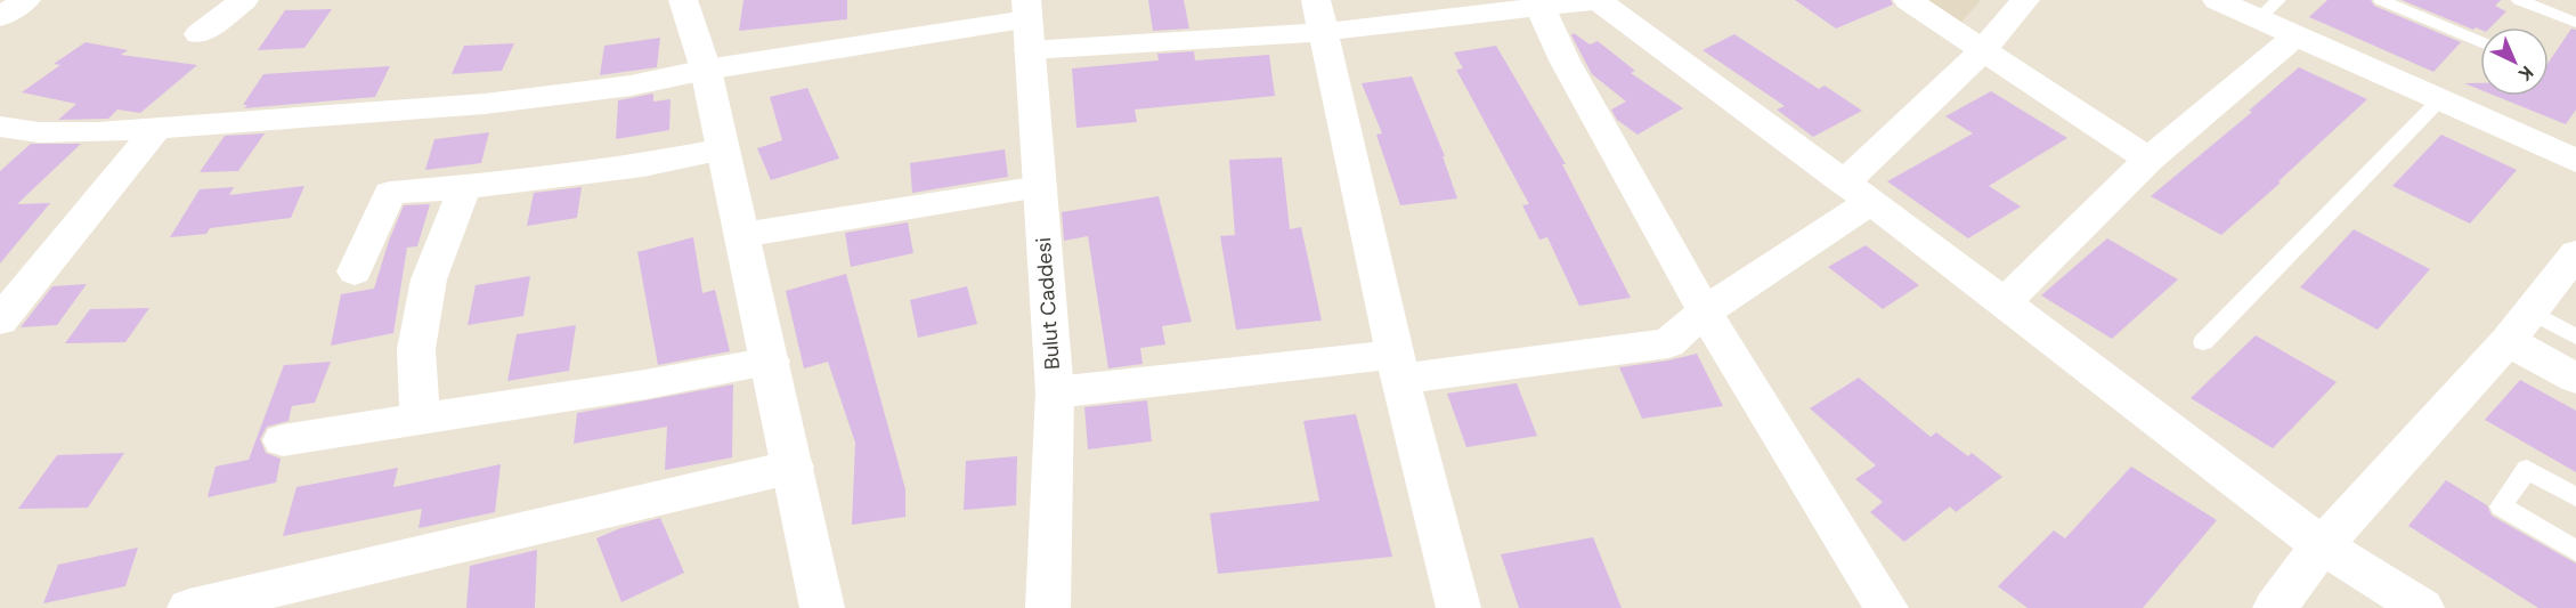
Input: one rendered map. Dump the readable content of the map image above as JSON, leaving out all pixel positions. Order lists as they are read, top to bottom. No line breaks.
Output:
{"streets":{"street":["Bulut Caddesi"]},"north":"bottom right"}
